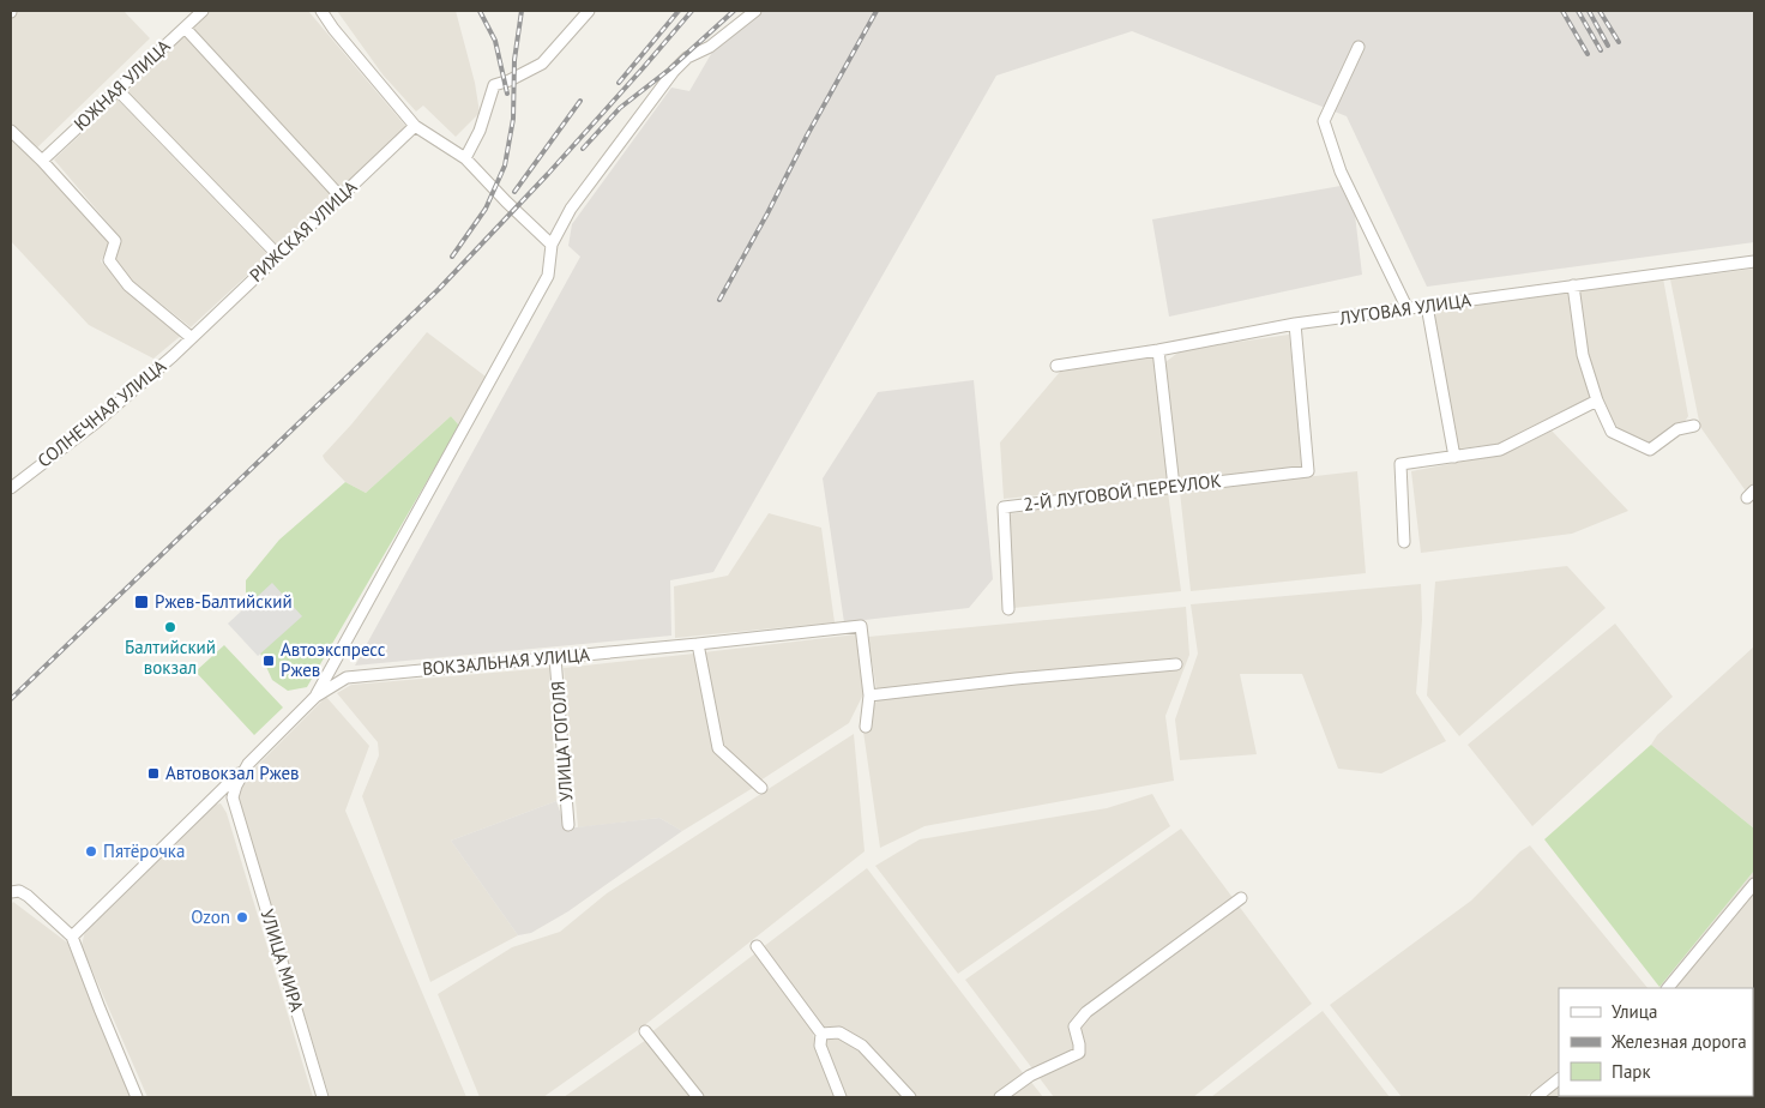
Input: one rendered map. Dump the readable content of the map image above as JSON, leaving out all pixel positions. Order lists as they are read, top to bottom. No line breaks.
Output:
{"streets":{"street":["ЮЖНАЯ УЛИЦА","РИЖСКАЯ УЛИЦА","ЛУГОВАЯ УЛИЦА","СОЛНЕЧНАЯ УЛИЦА","2-Й ЛУГОВОЙ ПЕРЕУЛОК","ВОКЗАЛЬНАЯ УЛИЦА","УЛИЦА ГОГОЛЯ","УЛИЦА МИРА"]},"crossings":[["РИЖСКАЯ УЛИЦА","СОЛНЕЧНАЯ УЛИЦА"],["ЛУГОВАЯ УЛИЦА","2-Й ЛУГОВОЙ ПЕРЕУЛОК"],["ВОКЗАЛЬНАЯ УЛИЦА","УЛИЦА ГОГОЛЯ"],["ВОКЗАЛЬНАЯ УЛИЦА","УЛИЦА МИРА"]],"places":{"transit":["Ржев-Балтийский","Автоэкспресс Ржев","Автовокзал Ржев"],"other":["Балтийский вокзал","Пятёрочка","Ozon"]},"legend":["Улица","Железная дорога","Парк"]}
